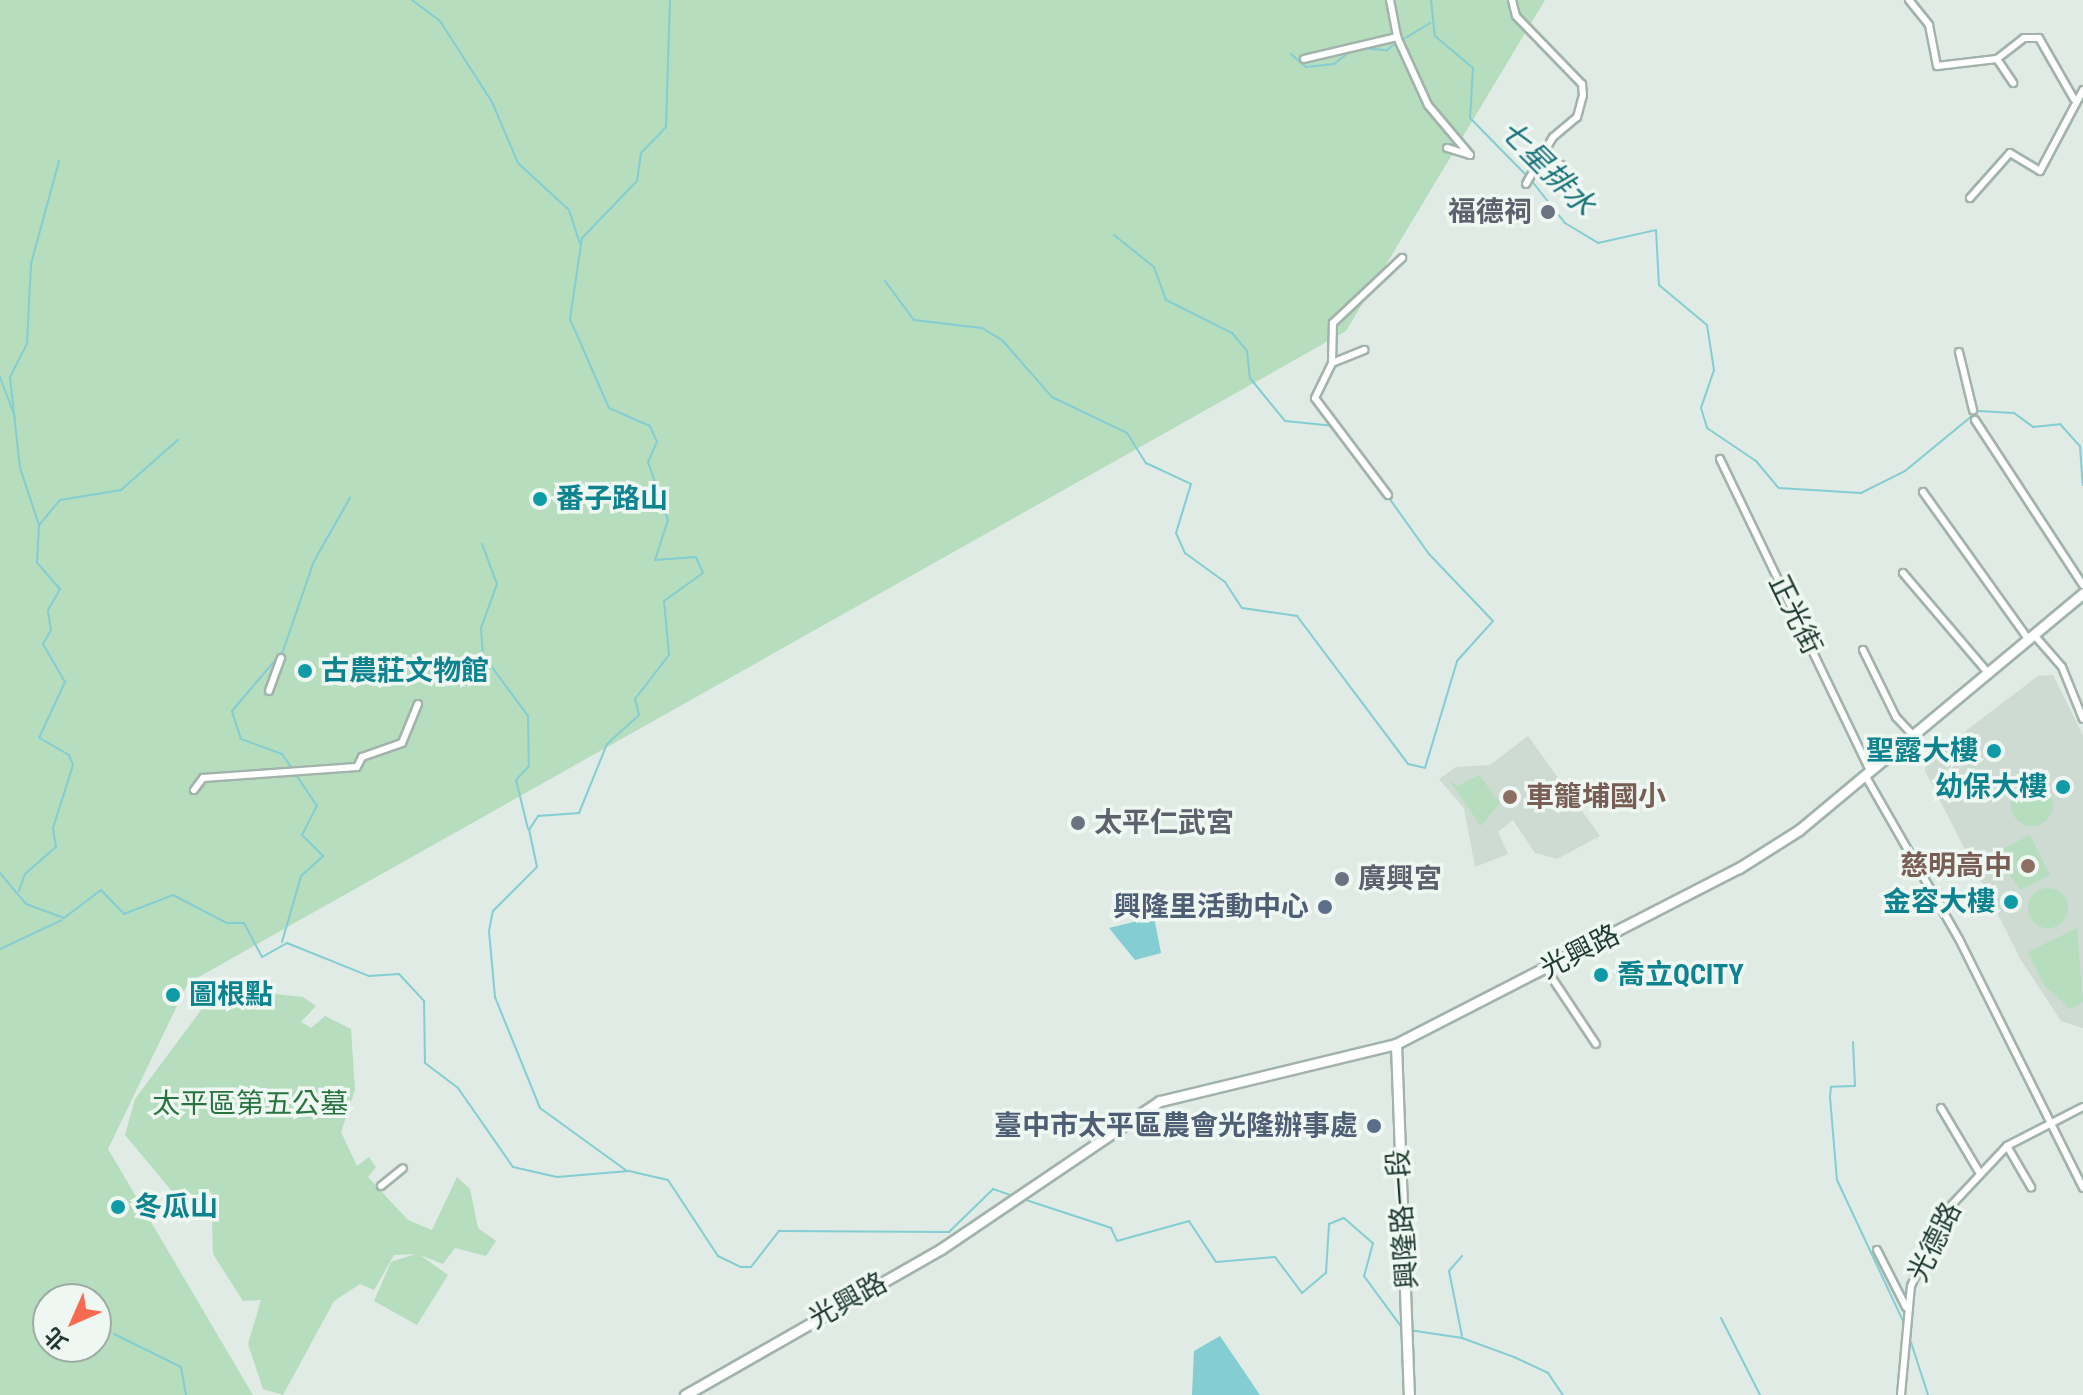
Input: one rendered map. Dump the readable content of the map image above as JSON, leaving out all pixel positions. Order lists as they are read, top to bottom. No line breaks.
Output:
{"streets":{"main road":["光興路","興隆路一段"],"street":["正光街","光德路"]},"crossings":[["正光街","光興路"],["正光街","光德路"],["光興路","興隆路一段"]],"water":["七星排水"],"parks":["太平區第五公墓"],"places":["福德祠","番子路山","古農莊文物館","聖露大樓","幼保大樓","車籠埔國小","太平仁武宮","慈明高中","廣興宮","金容大樓","興隆里活動中心","喬立QCITY","圖根點","臺中市太平區農會光隆辦事處","冬瓜山"],"north":"bottom left"}
